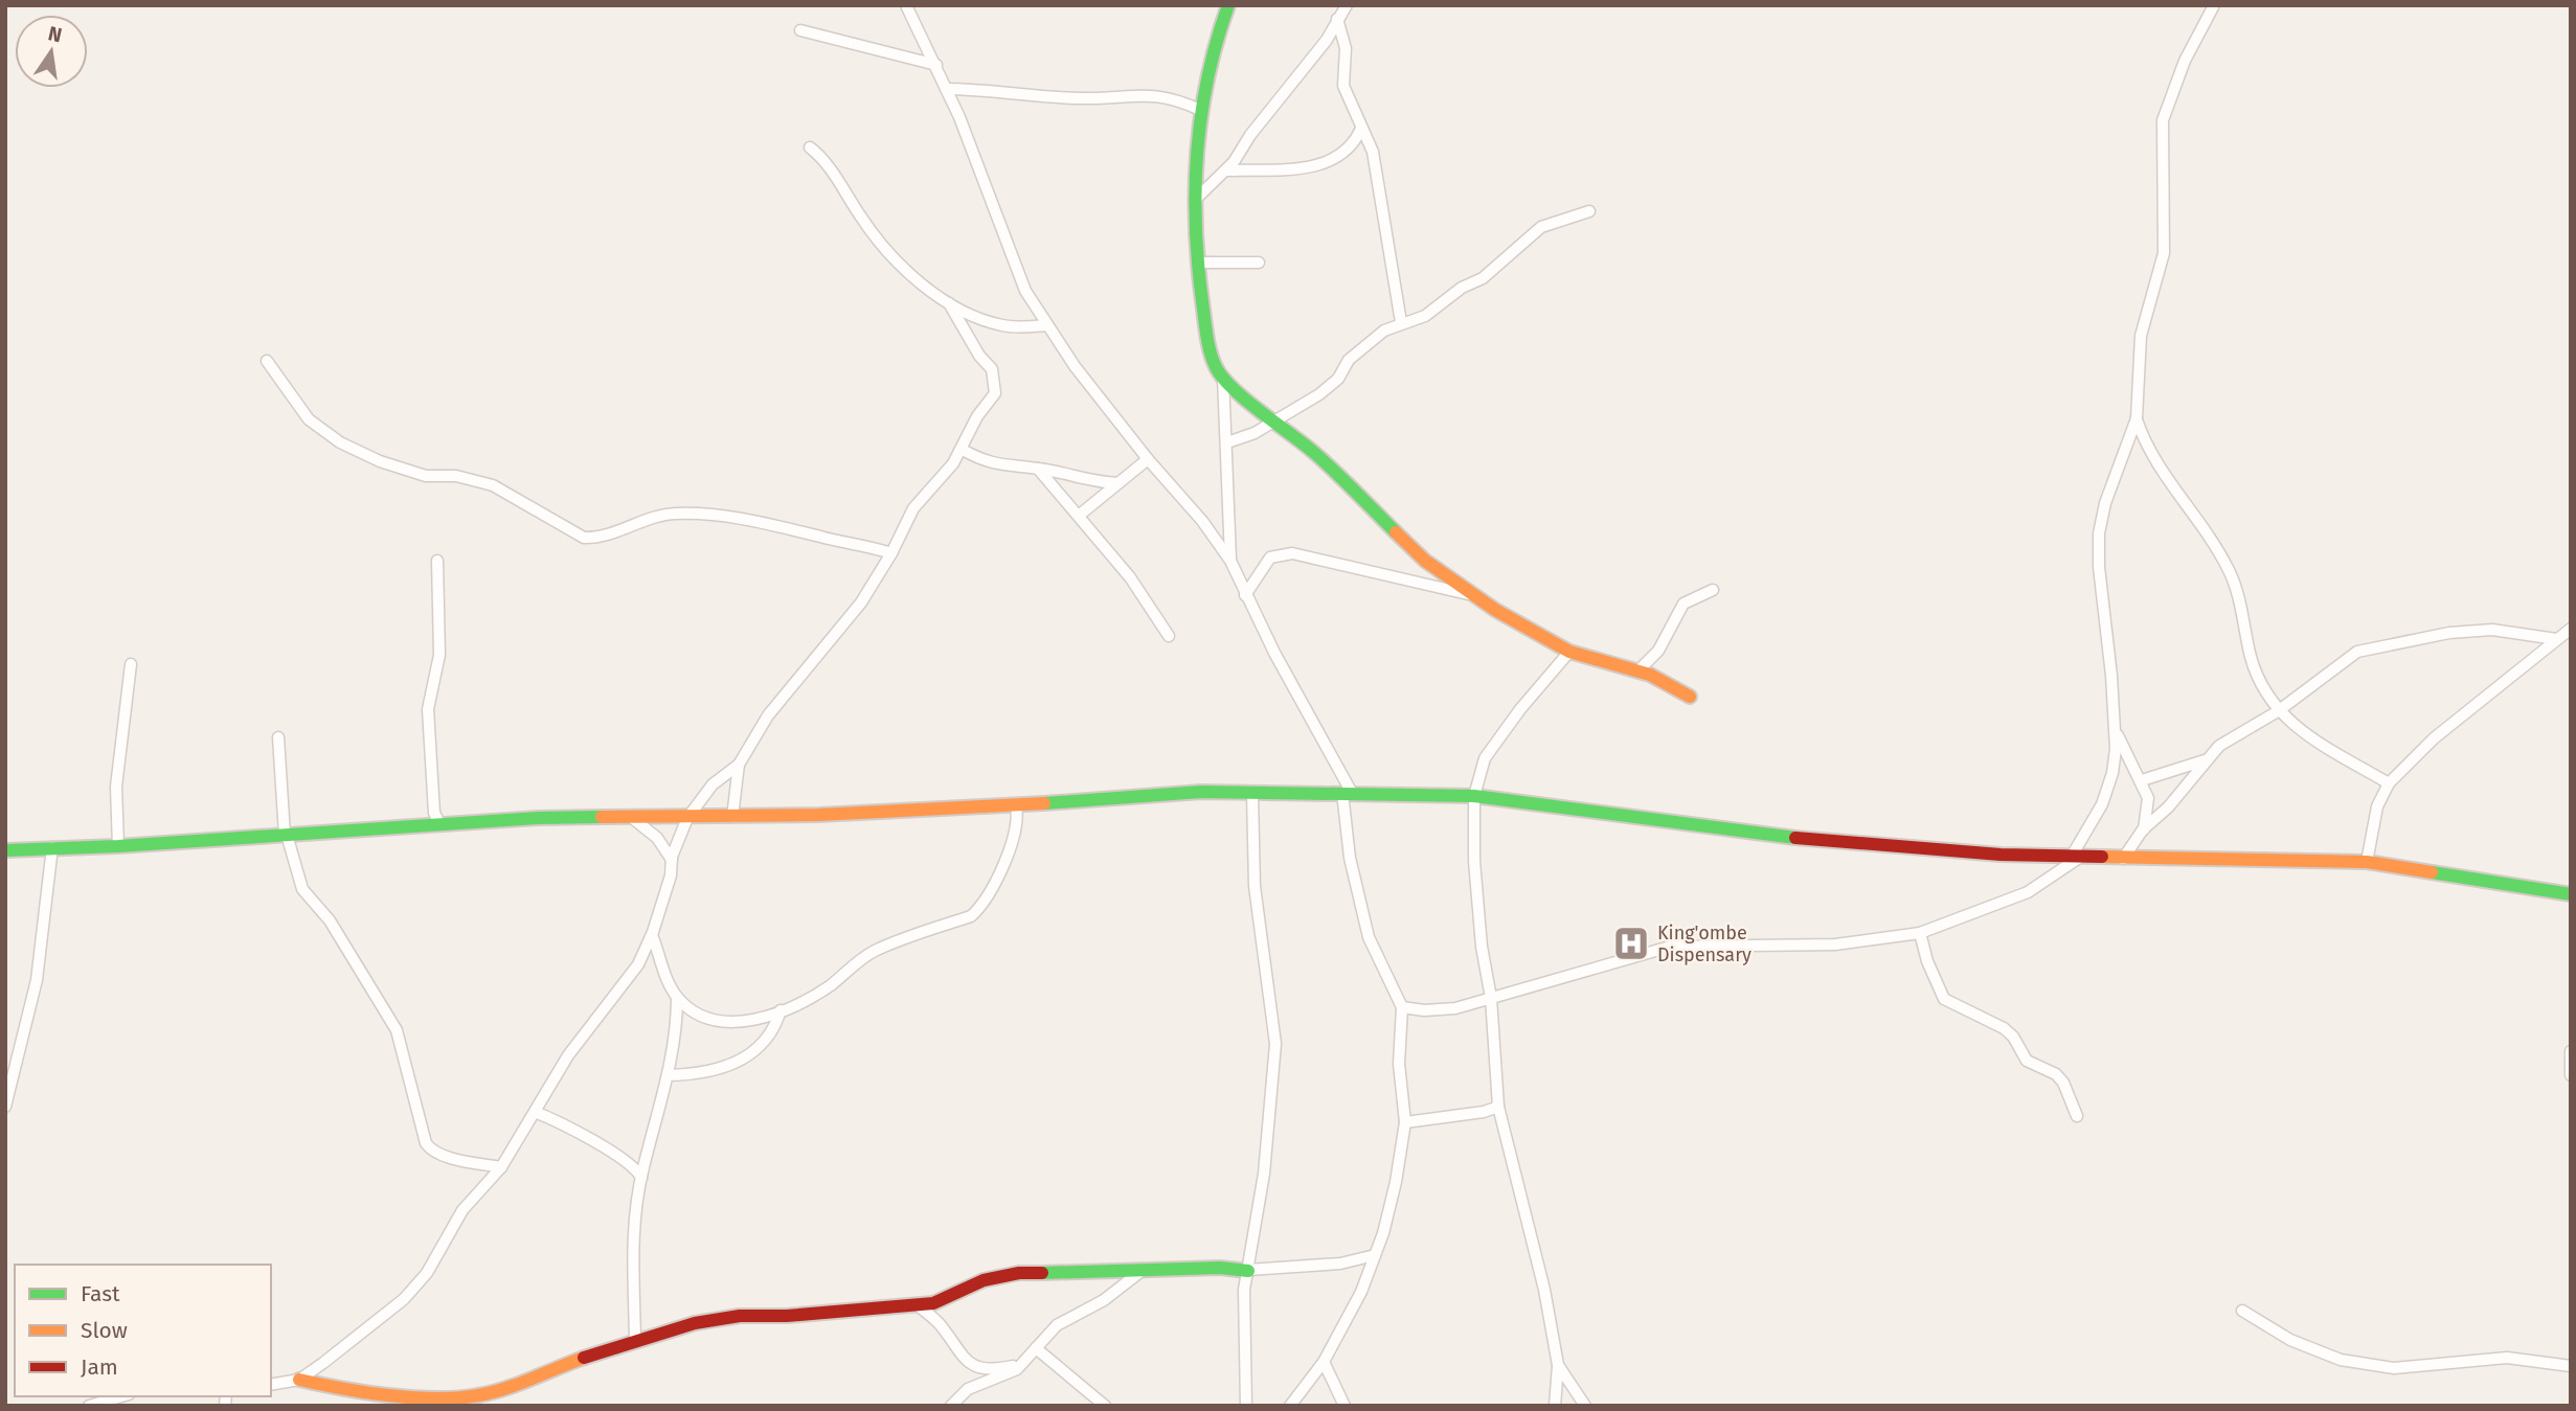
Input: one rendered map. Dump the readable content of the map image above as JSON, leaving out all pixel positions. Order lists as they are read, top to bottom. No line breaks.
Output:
{"places":{"hospital":["King'ombe Dispensary"]},"legend":["Fast","Slow","Jam"],"north":"top"}
